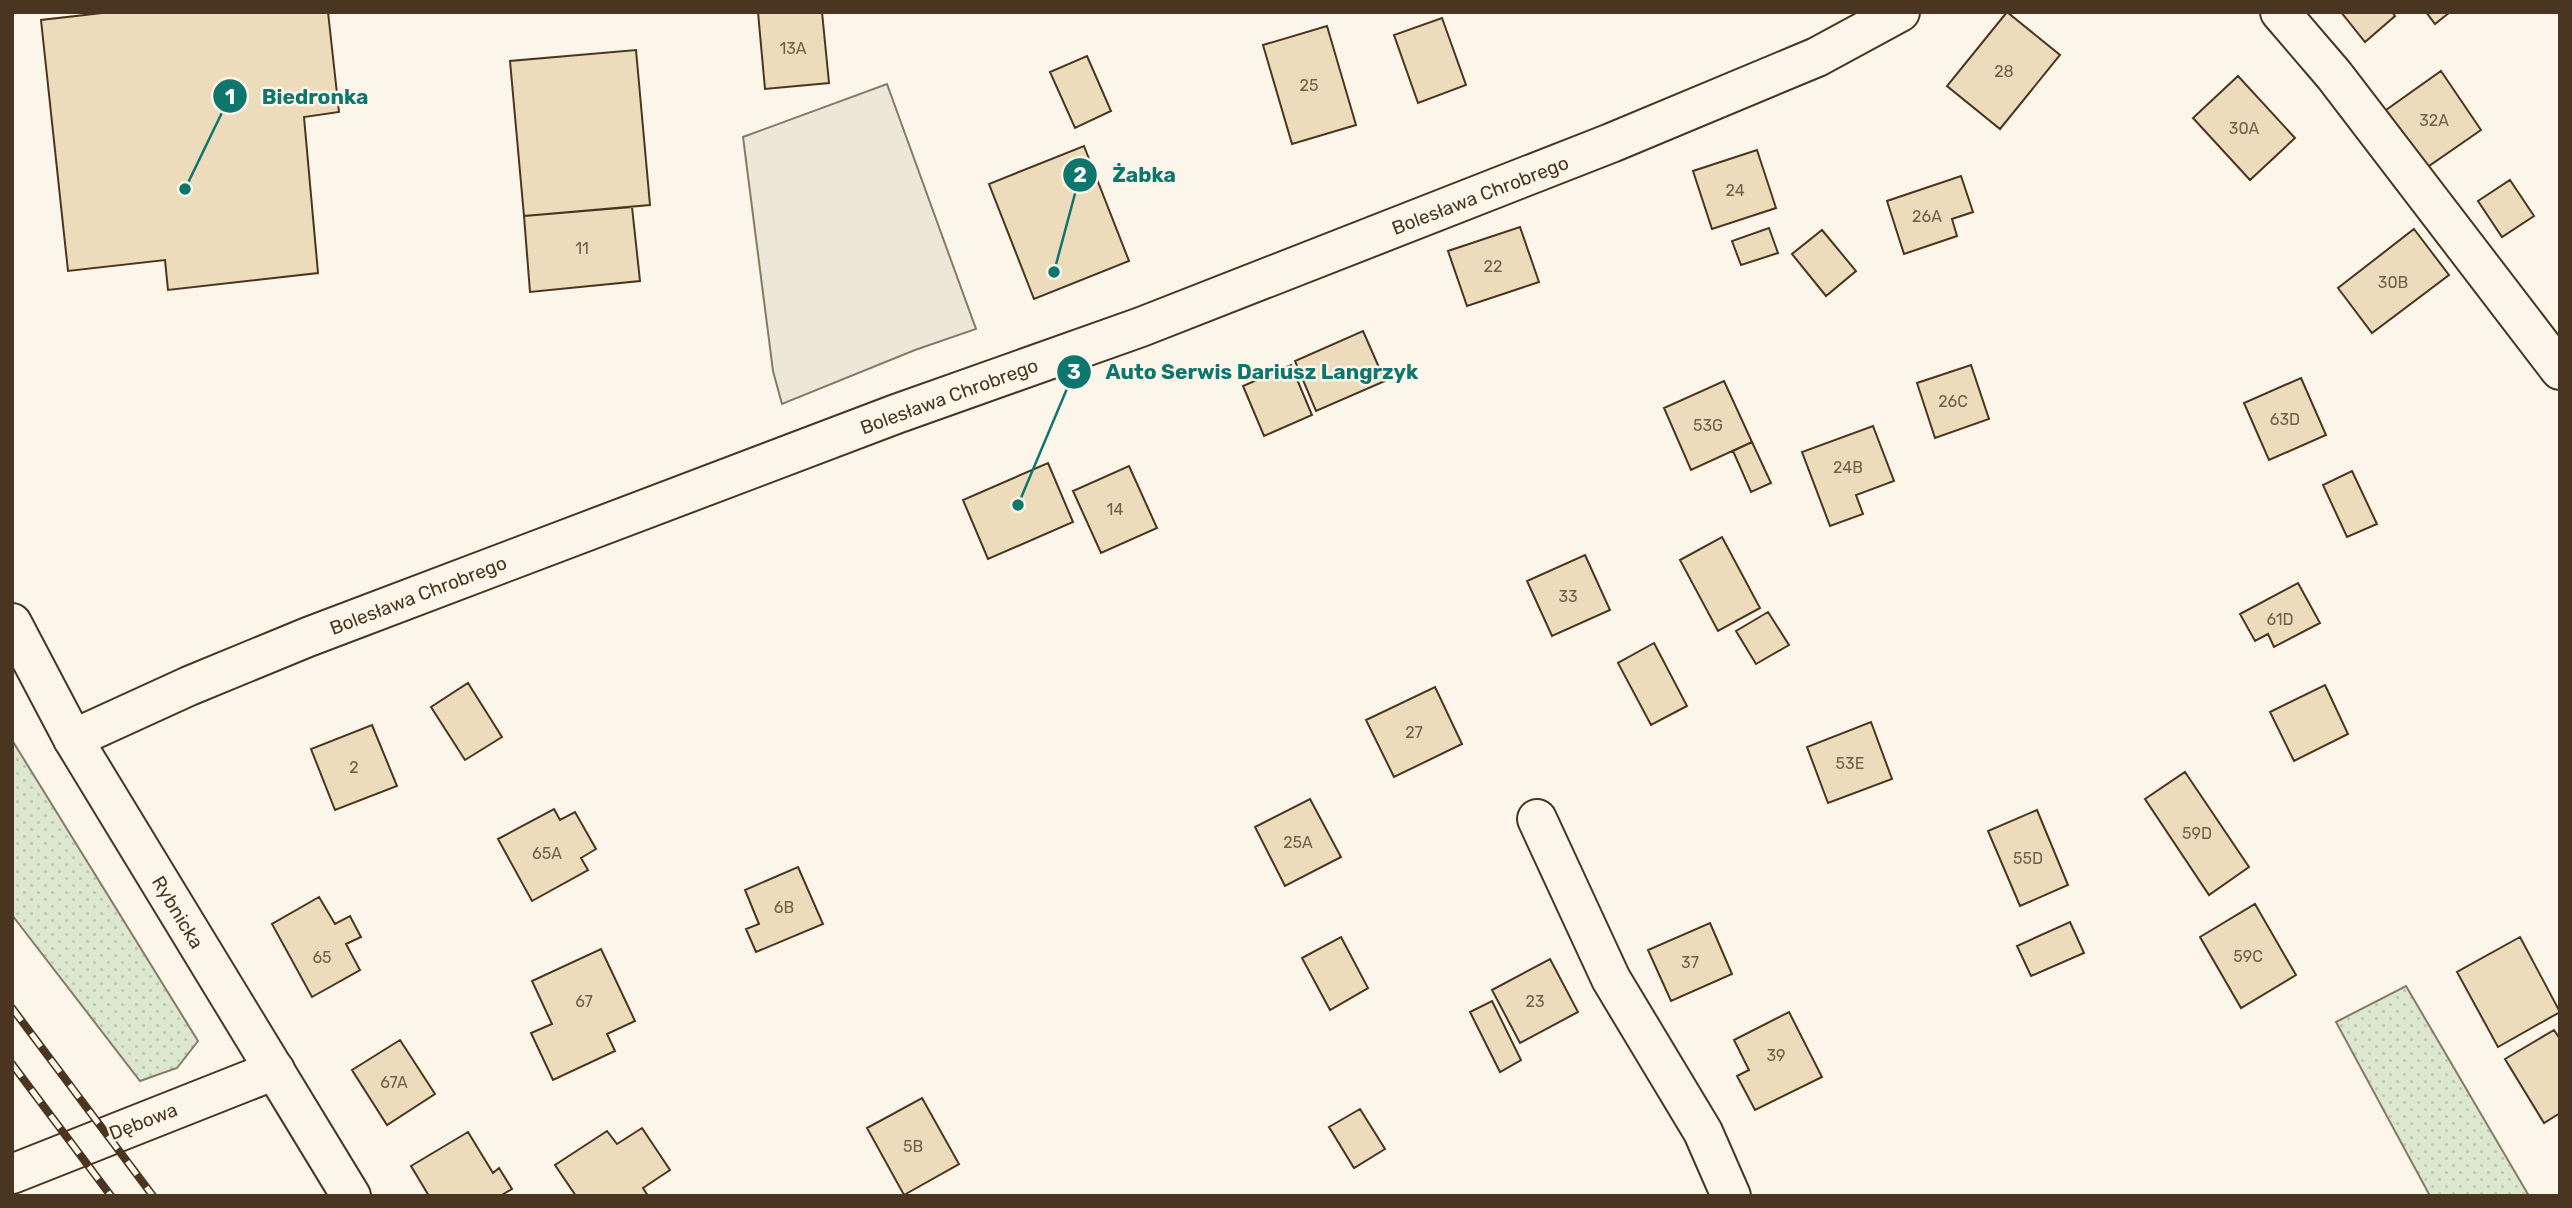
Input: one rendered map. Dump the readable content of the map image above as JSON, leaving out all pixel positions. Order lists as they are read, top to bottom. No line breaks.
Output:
{"streets":{"street":["Bolesława Chrobrego","Rybnicka","Dębowa"]},"crossings":[["Bolesława Chrobrego","Rybnicka"],["Rybnicka","Dębowa"]],"places":["Biedronka","Żabka","Auto Serwis Dariusz Langrzyk"],"house_numbers":["13A","28","25","32A","30A","24","26A","11","22","30B","26C","63D","53G","24B","14","33","61D","27","53E","2","59D","25A","65A","55D","6B","59C","65","37","67","23","39","67A","5B"]}
